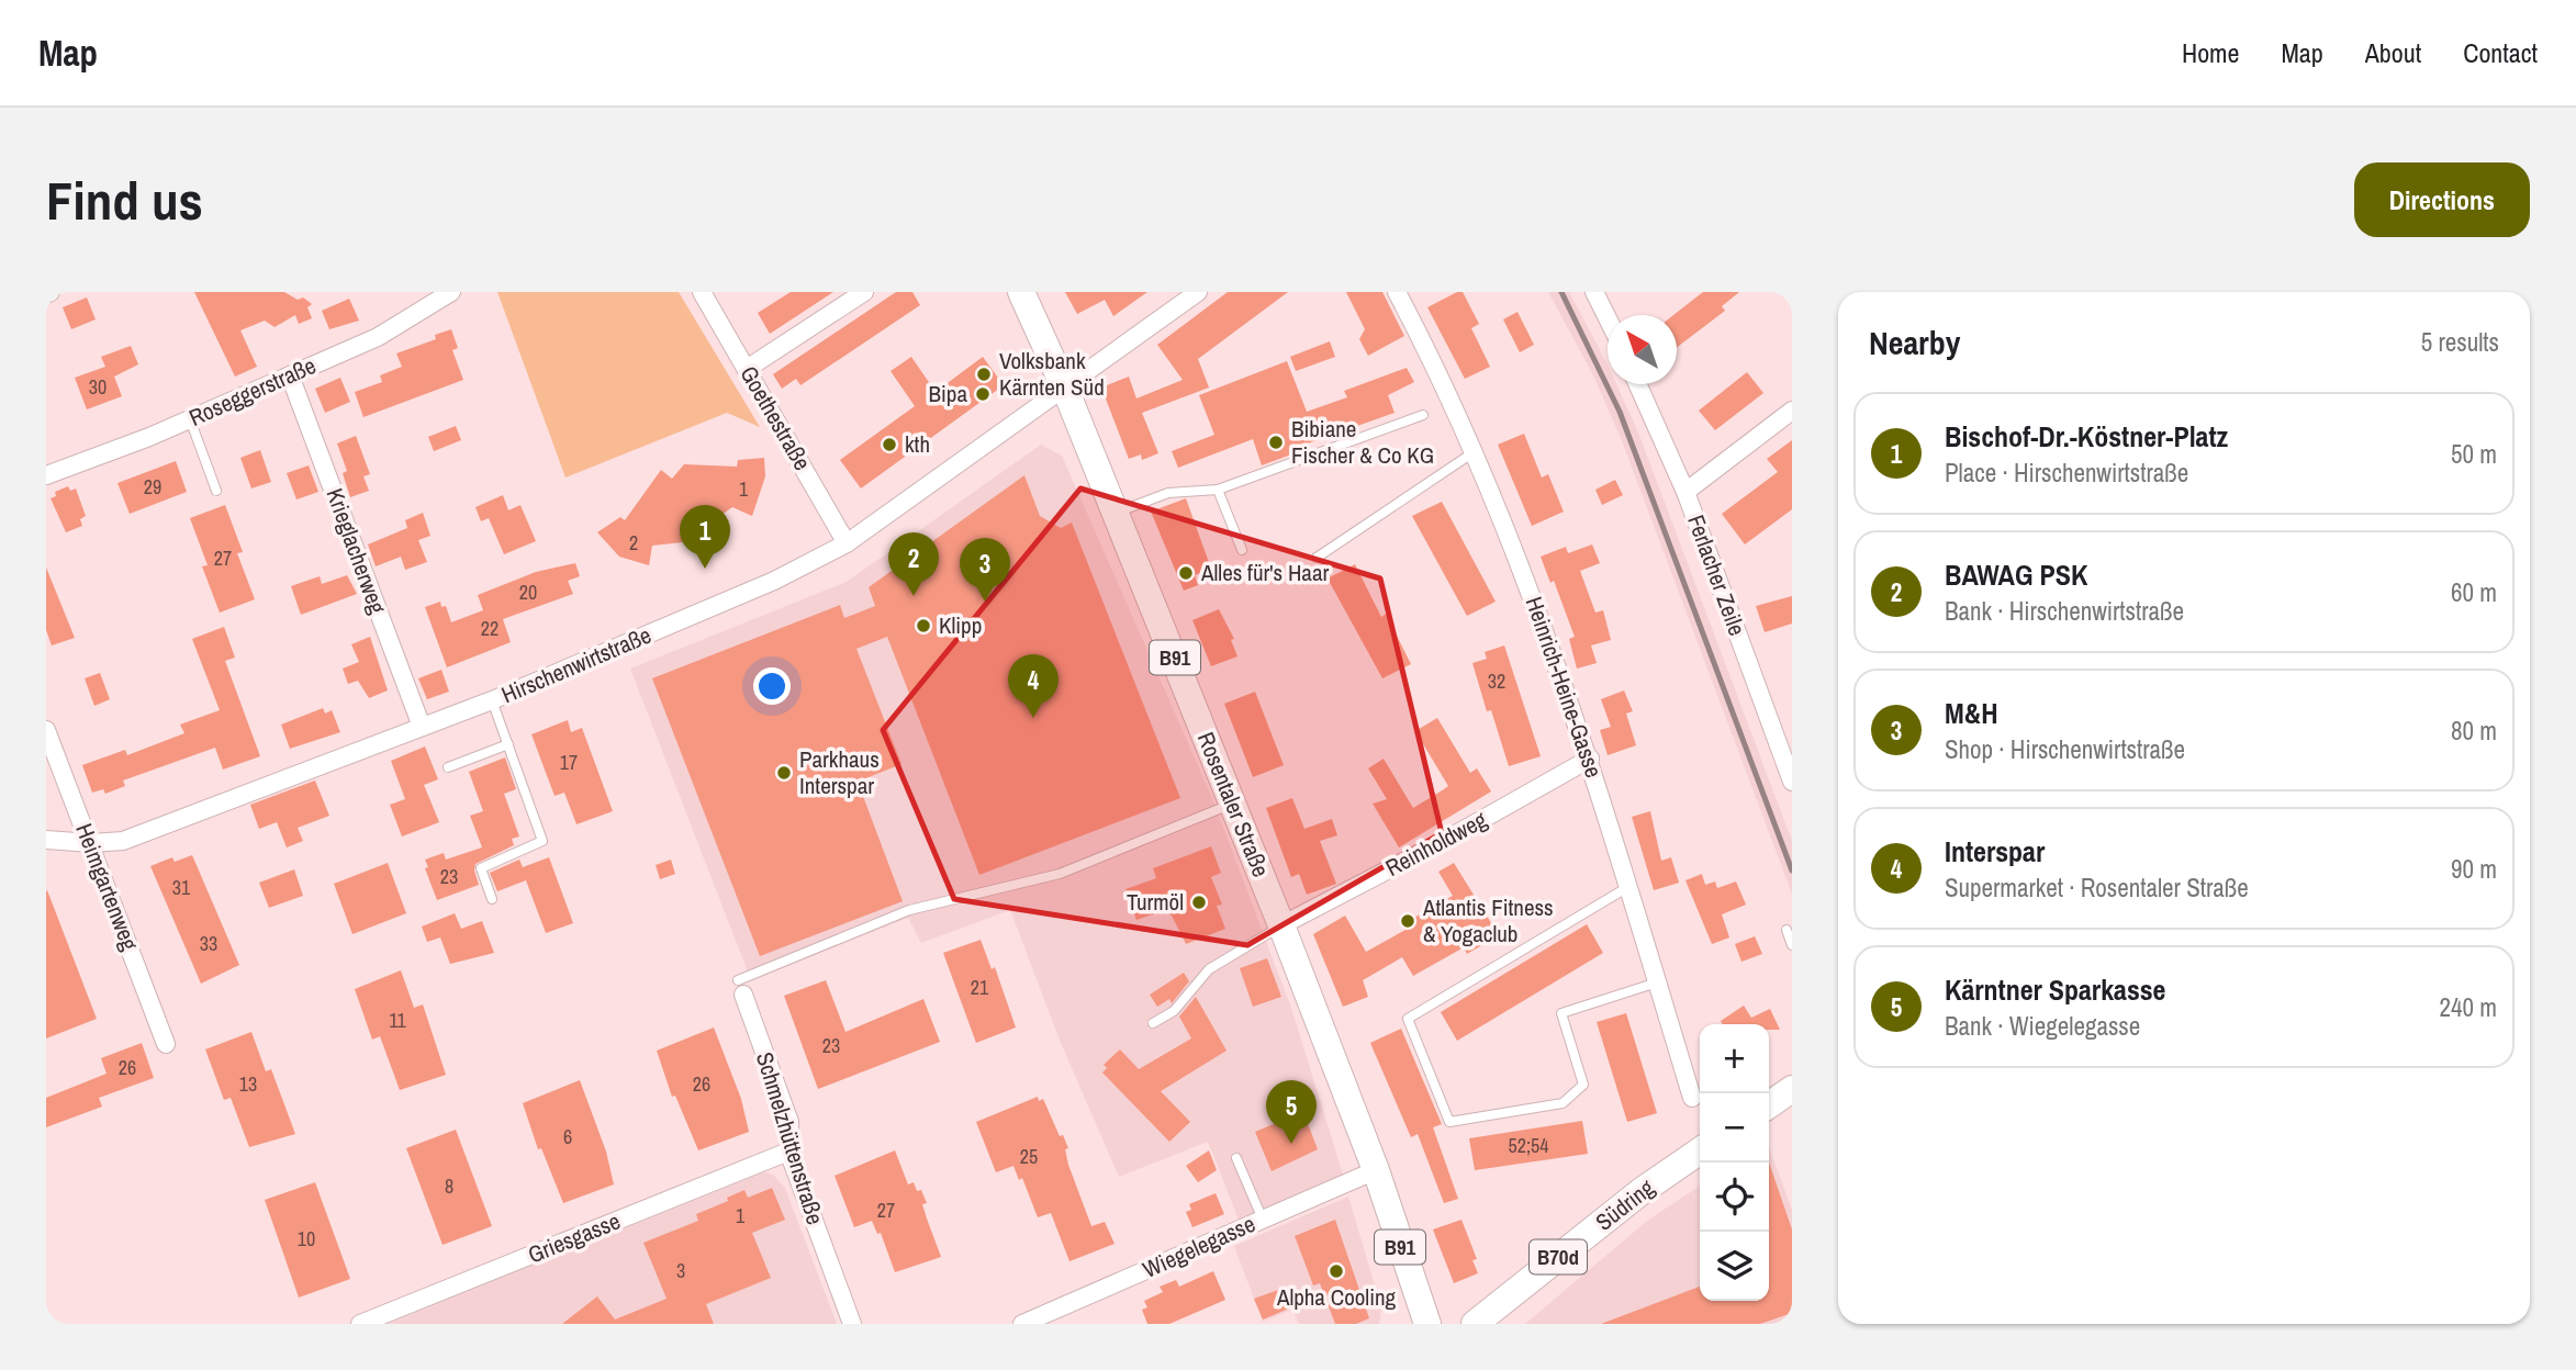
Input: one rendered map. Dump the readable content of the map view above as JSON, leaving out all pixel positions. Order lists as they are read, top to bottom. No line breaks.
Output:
{"streets":{"main road":["B91","Rosentaler Straße","Südring","B70d"],"street":["Roseggerstraße","Goethestraße","Krieglacherweg","Ferlacher Zeile","Hirschenwirtstraße","Heinrich-Heine-Gasse","Reinholdweg","Heimgartenweg","Schmelzhüttenstraße","Griesgasse","Wiegelegasse"]},"crossings":[["Roseggerstraße","Krieglacherweg"],["Goethestraße","Hirschenwirtstraße"],["Krieglacherweg","Hirschenwirtstraße"],["Hirschenwirtstraße","Rosentaler Straße"],["Hirschenwirtstraße","Heimgartenweg"],["Heinrich-Heine-Gasse","Reinholdweg"],["Rosentaler Straße","Reinholdweg"],["Rosentaler Straße","Wiegelegasse"],["Schmelzhüttenstraße","Griesgasse"]],"places":["Volksbank Kärnten Süd","Bipa","Bibiane Fischer & Co KG","kth","Alles für's Haar","Klipp","Parkhaus Interspar","Turmöl","Atlantis Fitness & Yogaclub","Alpha Cooling"],"house_numbers":["30","29","1","2","27","20","22","32","17","23","31","33","21","11","23","26","13","26","6","52;54","25","8","27","1","10","3"],"north":"top left","page":{"header":"Map","nav":["Home","Map","About","Contact"],"buttons":"Directions","title":"Find us","heading":["Nearby","5 results"],"list":[{"mark":"1","name":"Bischof-Dr.-Köstner-Platz","note":"Place · Hirschenwirtstraße","value":"50 m"},{"mark":"2","name":"BAWAG PSK","note":"Bank · Hirschenwirtstraße","value":"60 m"},{"mark":"3","name":"M&H","note":"Shop · Hirschenwirtstraße","value":"80 m"},{"mark":"4","name":"Interspar","note":"Supermarket · Rosentaler Straße","value":"90 m"},{"mark":"5","name":"Kärntner Sparkasse","note":"Bank · Wiegelegasse","value":"240 m"}],"pins":["1","2","3","4","5"],"map_buttons":["+","−"]}}
